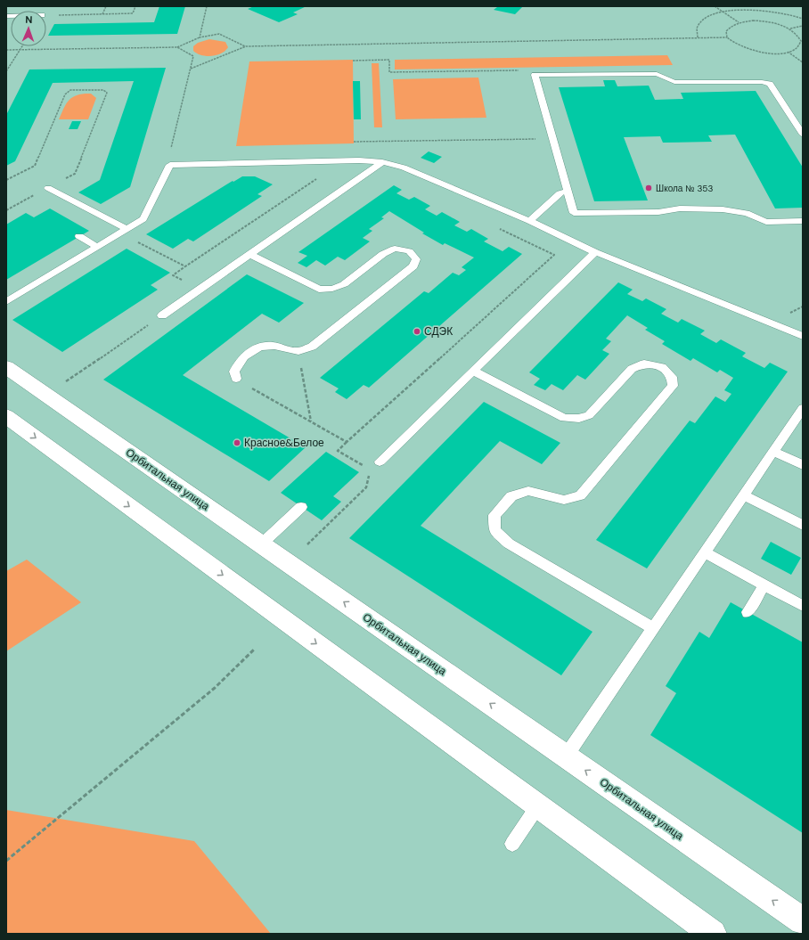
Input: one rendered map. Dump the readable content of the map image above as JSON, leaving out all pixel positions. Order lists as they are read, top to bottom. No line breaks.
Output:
{"streets":{"street":["Орбитальная улица"]},"places":["Школа № 353","СДЭК","Красное&Белое"],"north":"top"}
